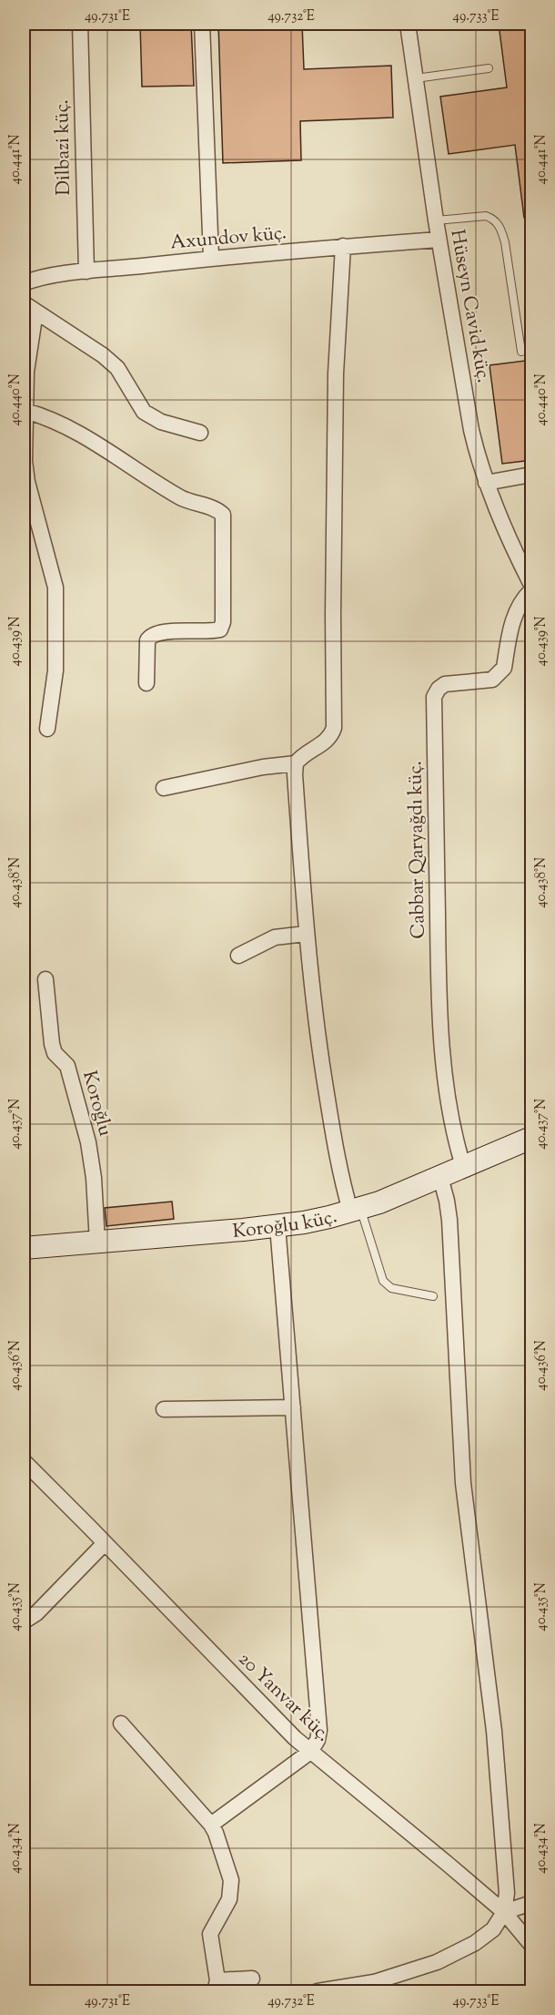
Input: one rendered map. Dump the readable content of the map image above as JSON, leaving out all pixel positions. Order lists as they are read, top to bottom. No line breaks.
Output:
{"streets":{"street":["Dilbazi küç.","Axundov küç.","Hüseyn Cavid küç.","Cabbar Qaryağdı küç.","Koroğlu","Koroğlu küç.","20 Yanvar küç."]},"crossings":[["Dilbazi küç.","Axundov küç."],["Axundov küç.","Hüseyn Cavid küç."],["Cabbar Qaryağdı küç.","Koroğlu küç."],["Koroğlu","Koroğlu küç."]],"coordinates":["49.731°E","49.732°E","49.733°E","40.441°N","40.440°N","40.439°N","40.438°N","40.437°N","40.436°N","40.435°N","40.434°N"]}
